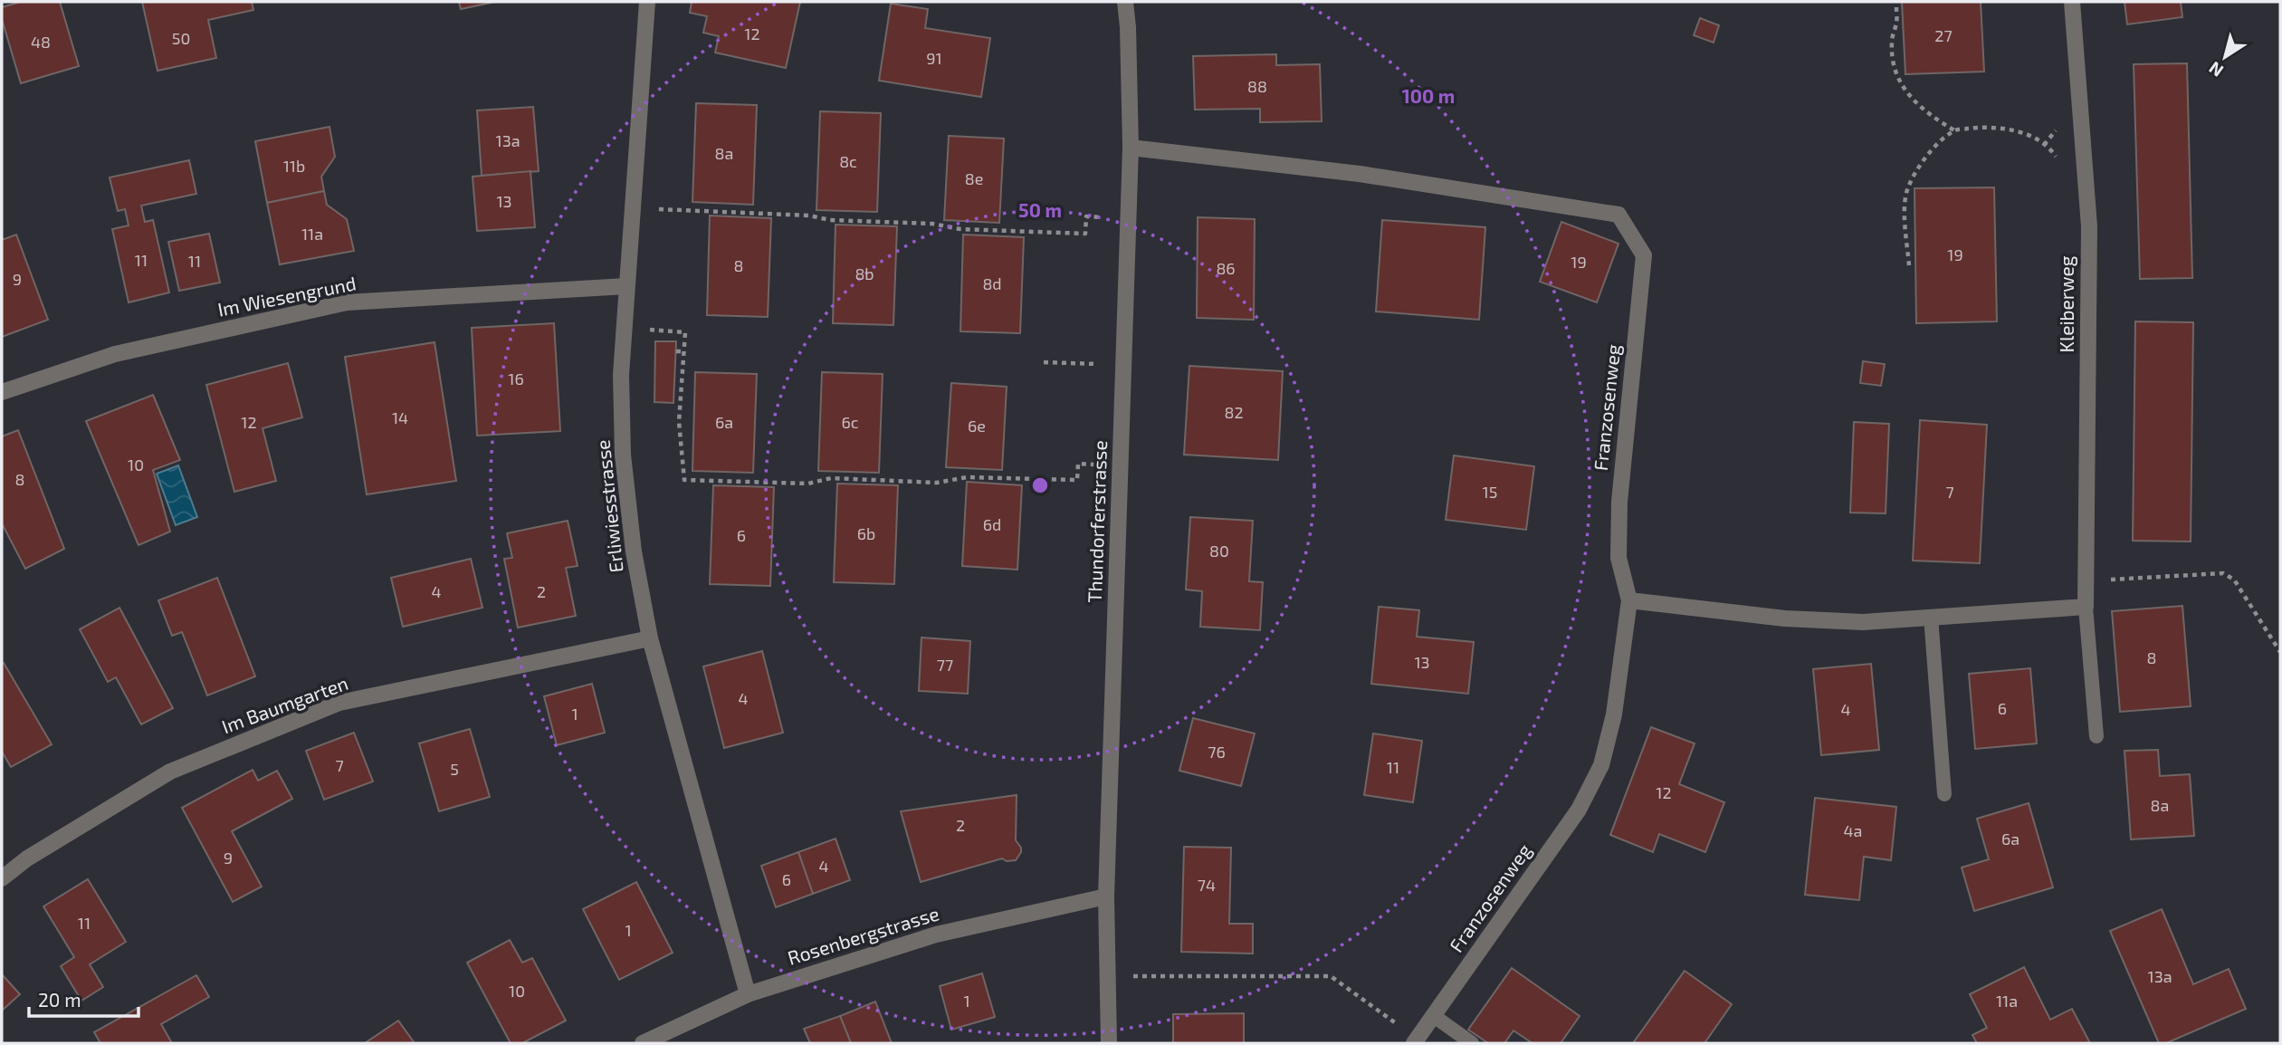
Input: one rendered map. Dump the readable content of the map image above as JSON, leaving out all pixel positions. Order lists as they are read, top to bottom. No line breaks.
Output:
{"streets":{"street":["Im Wiesengrund","Kleiberweg","Franzosenweg","Erliwiesstrasse","Thundorferstrasse","Im Baumgarten","Rosenbergstrasse"]},"crossings":[["Im Wiesengrund","Erliwiesstrasse"],["Franzosenweg","Thundorferstrasse"],["Erliwiesstrasse","Im Baumgarten"],["Erliwiesstrasse","Rosenbergstrasse"],["Thundorferstrasse","Rosenbergstrasse"]],"house_numbers":["12","27","50","48","91","88","13a","8a","8c","11b","8e","13","11a","19","11","11","19","8","86","8b","9","8d","16","82","14","12","6a","6c","6e","10","8","15","7","6d","6b","6","80","4","2","8","13","77","4","6","4","1","76","7","11","5","12","8a","2","4a","6a","9","4","6","74","11","1","13a","10","1","11a"],"scale_bar":"20 m","north":"bottom left","rings":["100 m","50 m"]}
